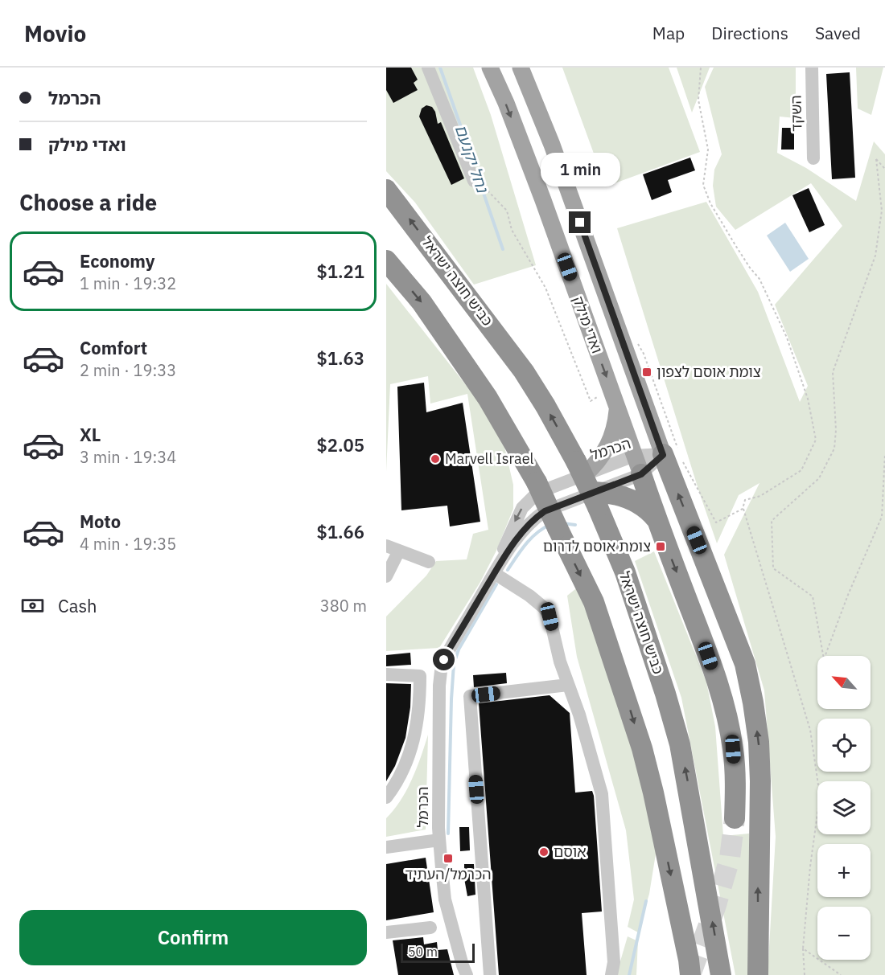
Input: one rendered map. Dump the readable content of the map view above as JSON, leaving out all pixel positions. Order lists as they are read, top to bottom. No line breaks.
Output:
{"streets":{"highway":["כביש חוצה ישראל"],"main road":["ואדי מילק"],"street":["השקד","הכרמל"]},"crossings":[["כביש חוצה ישראל","הכרמל"],["ואדי מילק","הכרמל"]],"water":["נחל יקנעם"],"places":{"transit":["צומת אוסם לצפון","צומת אוסם לדרום","הכרמל/העתיד"],"other":["Marvell Israel","אוסם"]},"scale_bar":"50 m","north":"top left","page":{"header":"Movio","nav":["Map","Directions","Saved"],"banner":["הכרמל","ואדי מילק"],"bubble":"1 min","heading":"Choose a ride","list":[{"name":"Economy","note":"1 min · 19:32","value":"$1.21"},{"name":"Comfort","note":"2 min · 19:33","value":"$1.63"},{"name":"XL","note":"3 min · 19:34","value":"$2.05"},{"name":"Moto","note":"4 min · 19:35","value":"$1.66"}],"pay":["Cash","380 m"],"map_buttons":["+","−"],"buttons":"Confirm","scale":"50 m"}}
